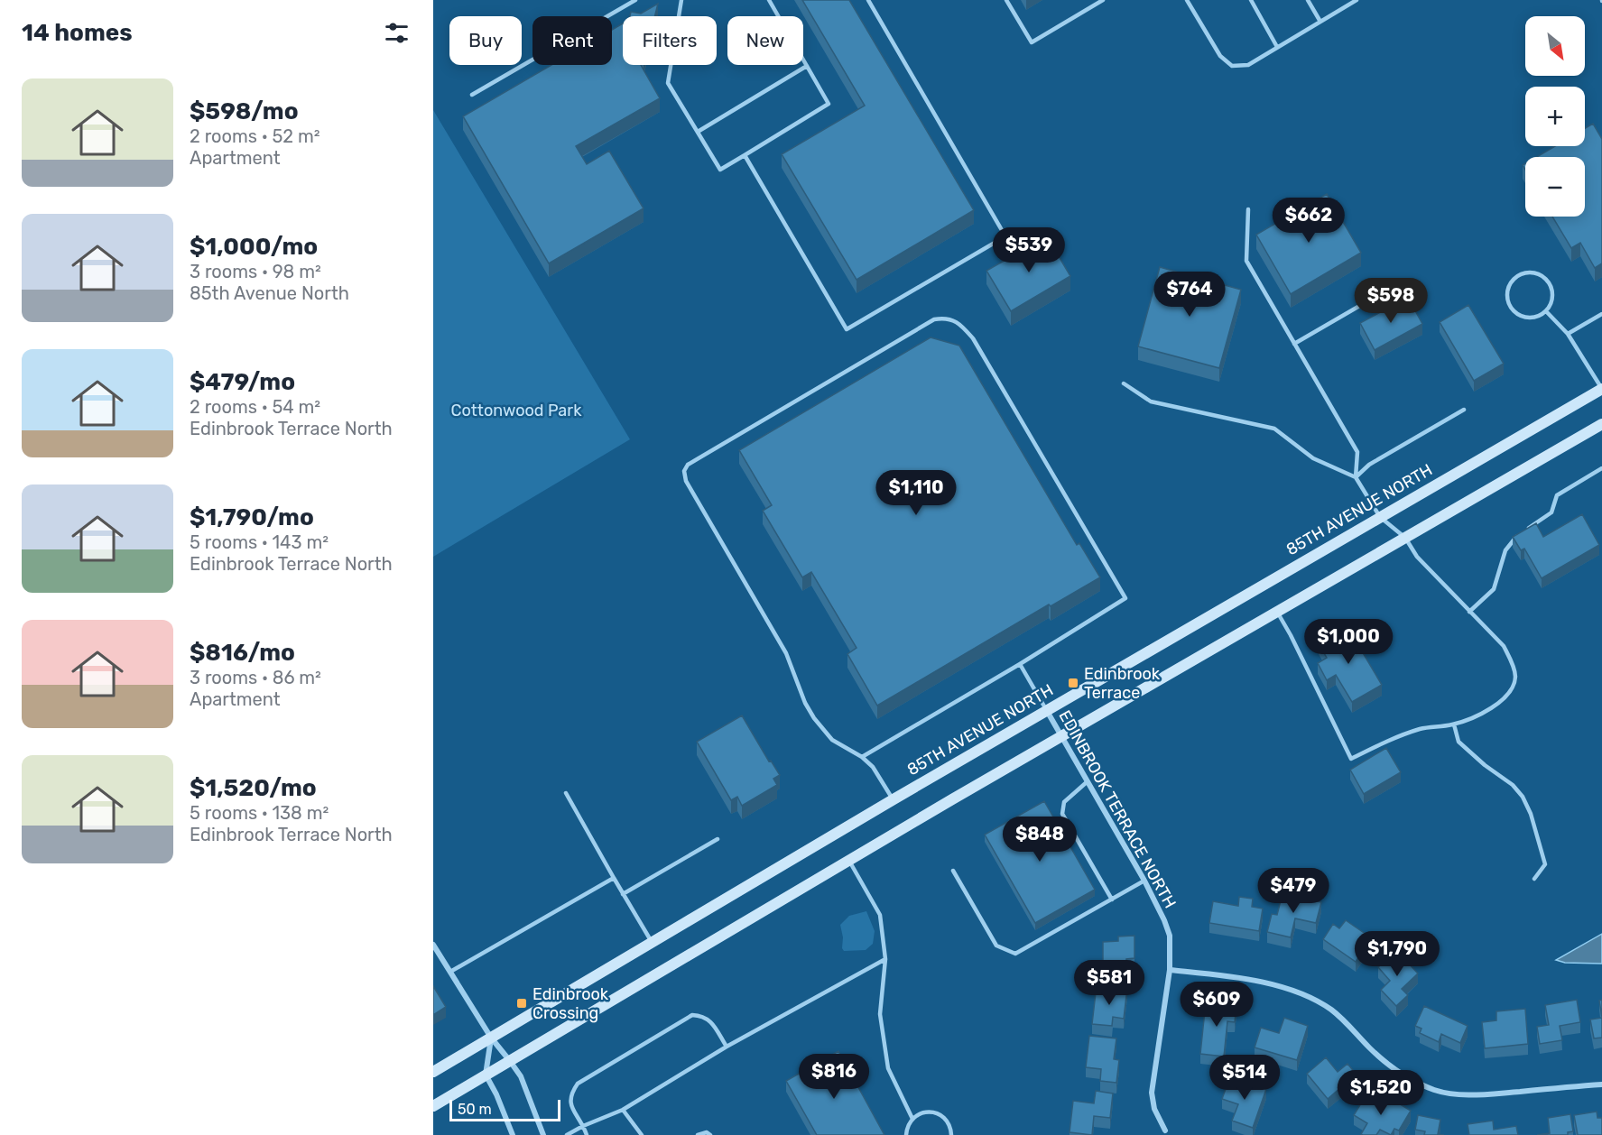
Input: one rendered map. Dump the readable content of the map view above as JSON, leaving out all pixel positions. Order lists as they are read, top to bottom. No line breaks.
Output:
{"streets":{"main road":["85TH AVENUE NORTH"],"street":["EDINBROOK TERRACE NORTH"]},"crossings":[["85TH AVENUE NORTH","EDINBROOK TERRACE NORTH"]],"parks":["Cottonwood Park"],"places":{"transit":["Edinbrook Terrace","Edinbrook Crossing"]},"scale_bar":"50 m","north":"bottom right","page":{"heading":"14 homes","map_buttons":["+","−"],"chip":["Buy","Rent","Filters","New"],"list":[{"name":"$598/mo","note":"2 rooms · 52 m² · Apartment"},{"name":"$1,000/mo","note":"3 rooms · 98 m² · 85th Avenue North"},{"name":"$479/mo","note":"2 rooms · 54 m² · Edinbrook Terrace North"},{"name":"$1,790/mo","note":"5 rooms · 143 m² · Edinbrook Terrace North"},{"name":"$816/mo","note":"3 rooms · 86 m² · Apartment"},{"name":"$1,520/mo","note":"5 rooms · 138 m² · Edinbrook Terrace North"}],"price":["$662","$539","$764","$598","$1,110","$1,000","$848","$479","$1,790","$581","$609","$816","$514","$1,520"],"scale":"50 m"}}
